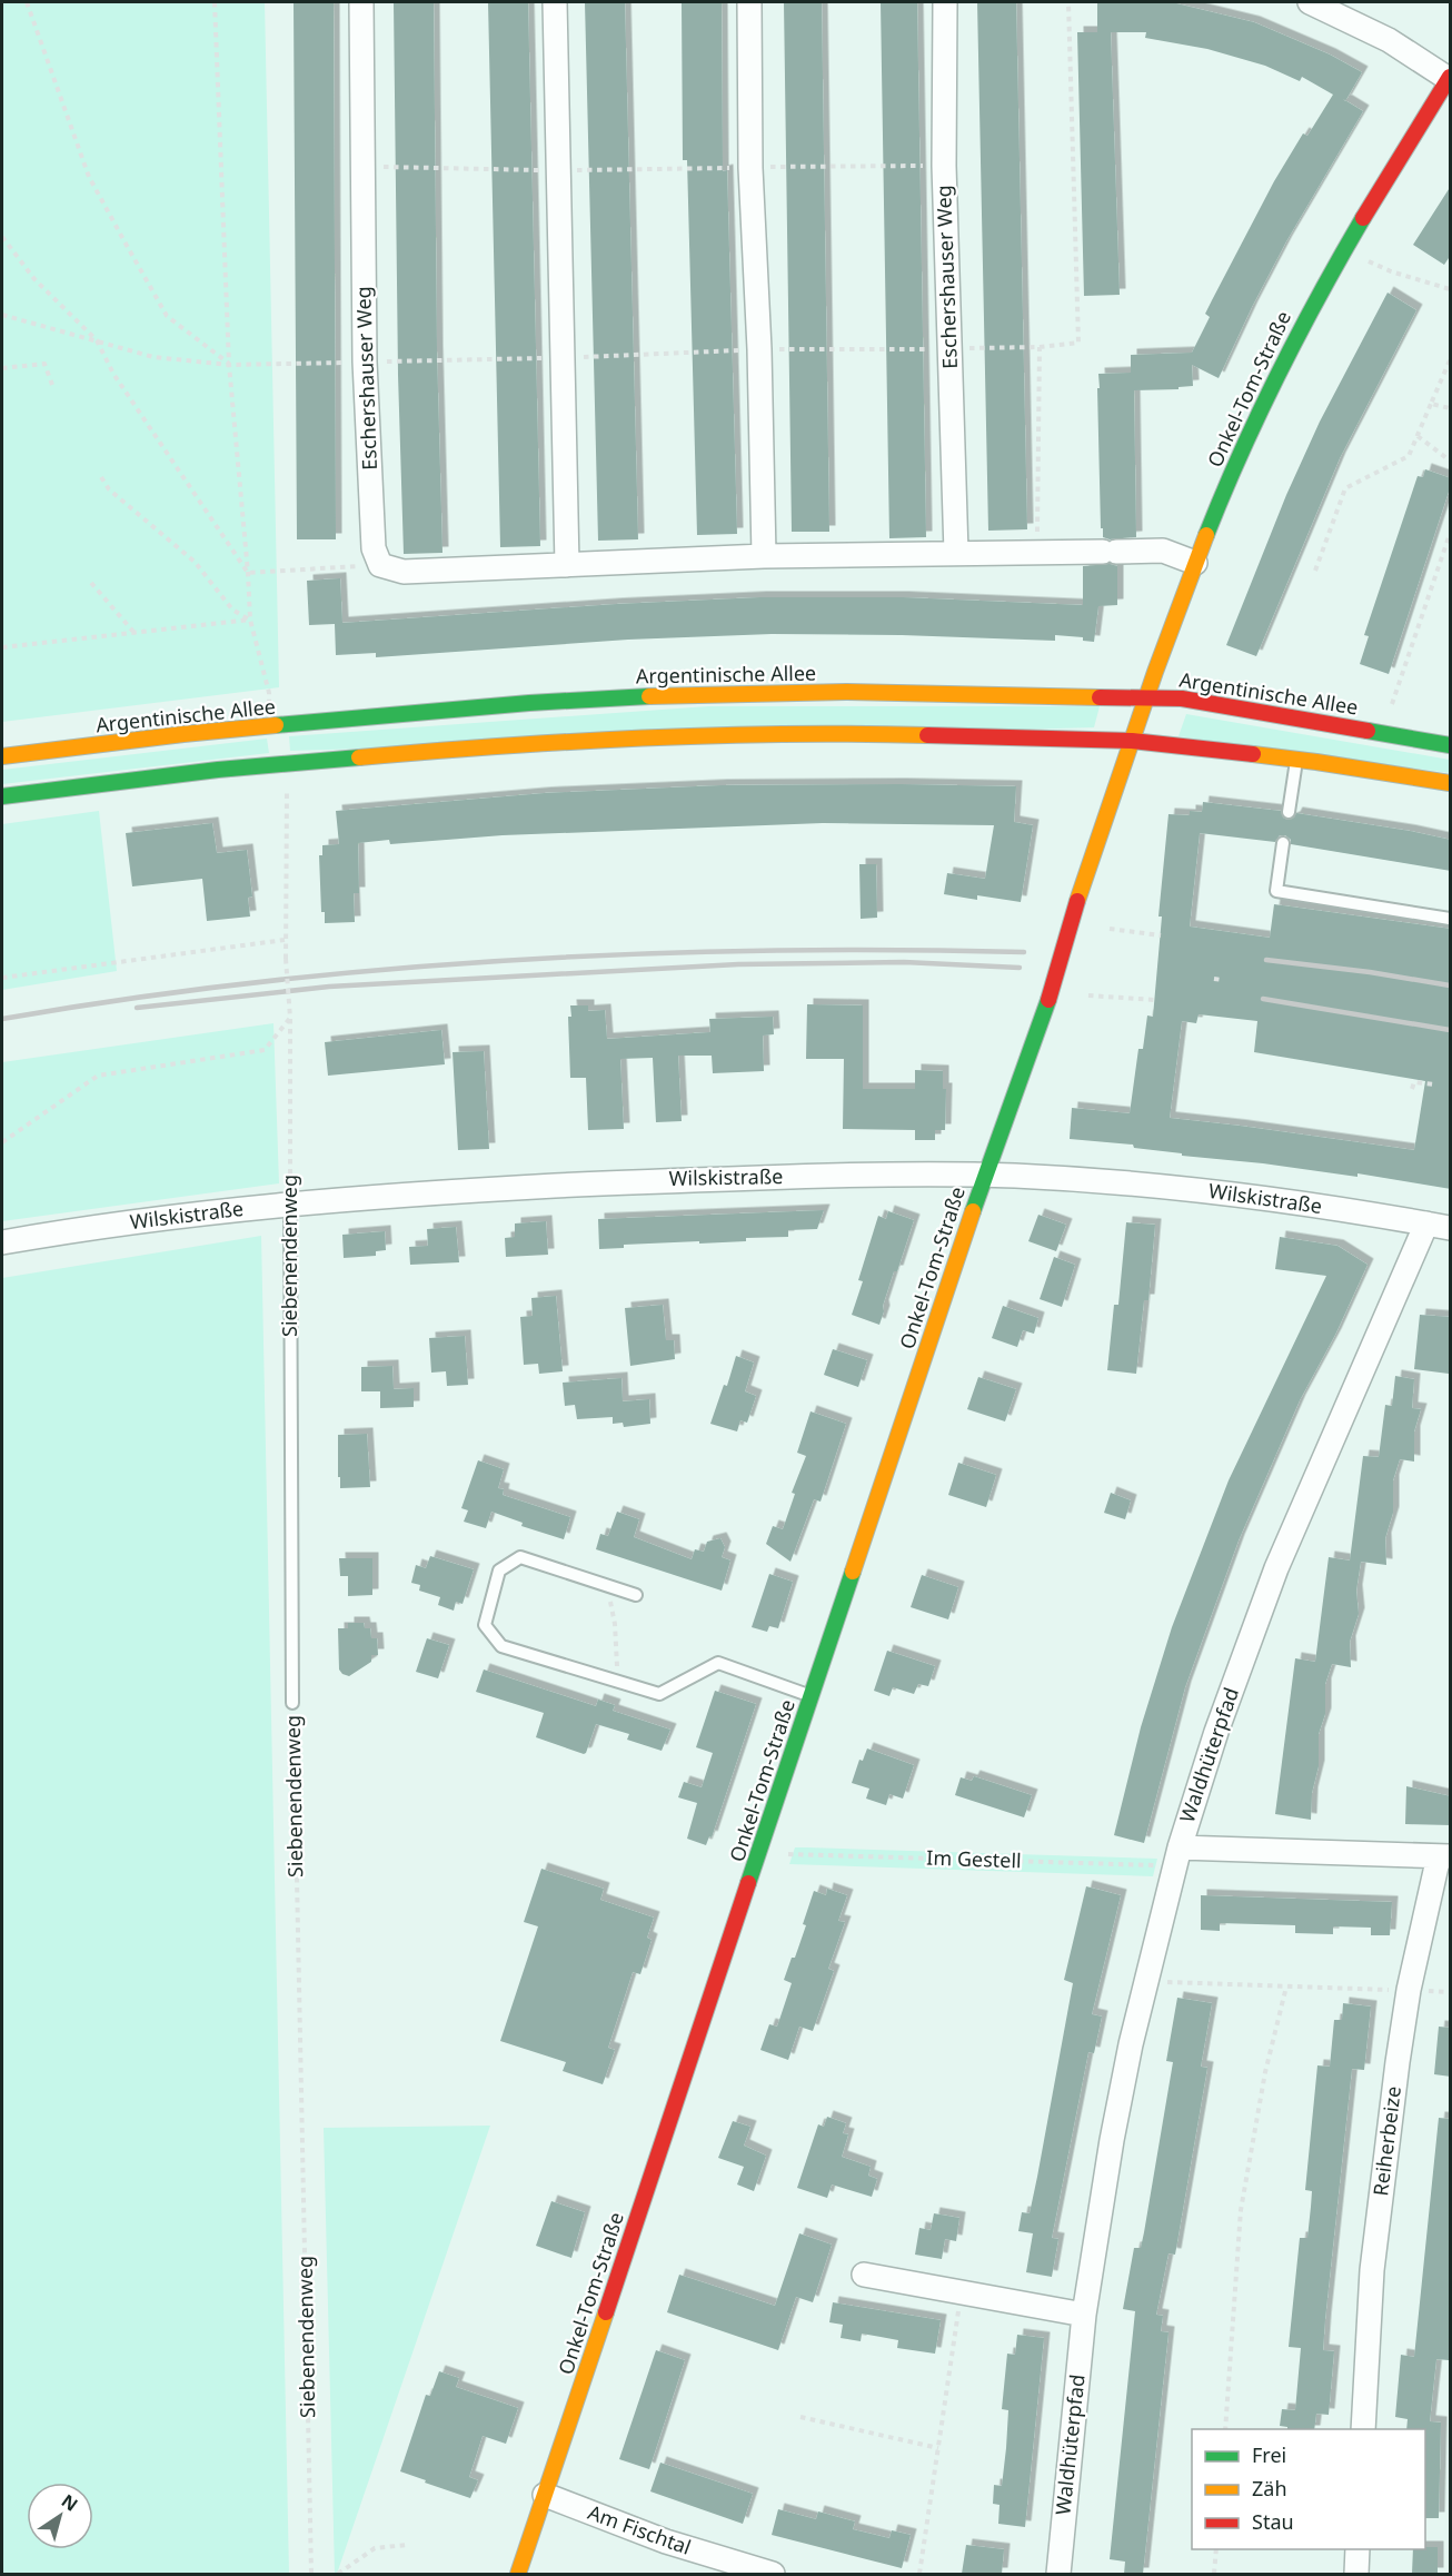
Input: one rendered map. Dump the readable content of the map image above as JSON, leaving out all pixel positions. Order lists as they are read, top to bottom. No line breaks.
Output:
{"streets":{"main road":["Onkel-Tom-Straße","Argentinische Allee"],"street":["Eschershauser Weg","Wilskistraße","Waldhüterpfad","Reiherbeize","Am Fischtal"],"lane":["Siebenendenweg"],"path":["Im Gestell"]},"crossings":[["Onkel-Tom-Straße","Argentinische Allee"],["Onkel-Tom-Straße","Wilskistraße"],["Onkel-Tom-Straße","Am Fischtal"],["Wilskistraße","Siebenendenweg"],["Wilskistraße","Waldhüterpfad"]],"legend":["Frei","Zäh","Stau"],"north":"top right"}
